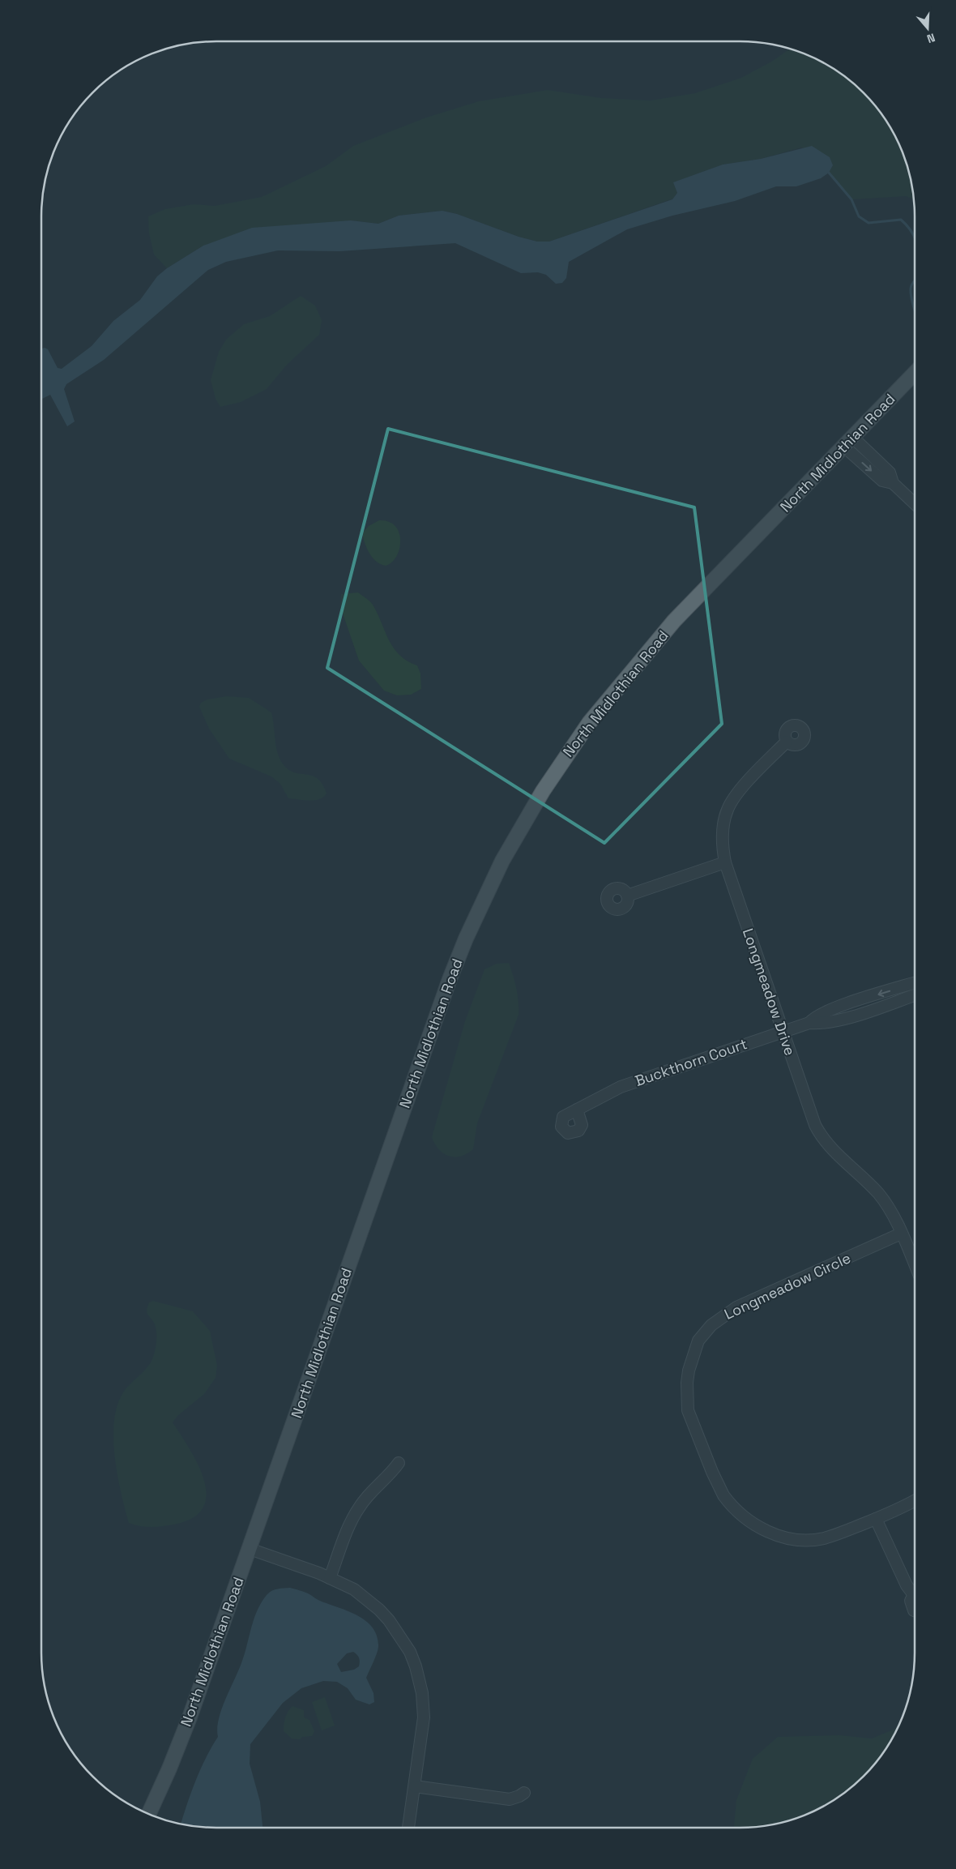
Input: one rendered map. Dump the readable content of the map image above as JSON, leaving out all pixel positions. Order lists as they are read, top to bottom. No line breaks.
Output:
{"streets":{"main road":["North Midlothian Road"],"street":["Longmeadow Drive","Buckthorn Court","Longmeadow Circle"]},"crossings":[["Longmeadow Drive","Buckthorn Court"],["Longmeadow Drive","Longmeadow Circle"]],"north":"bottom"}
